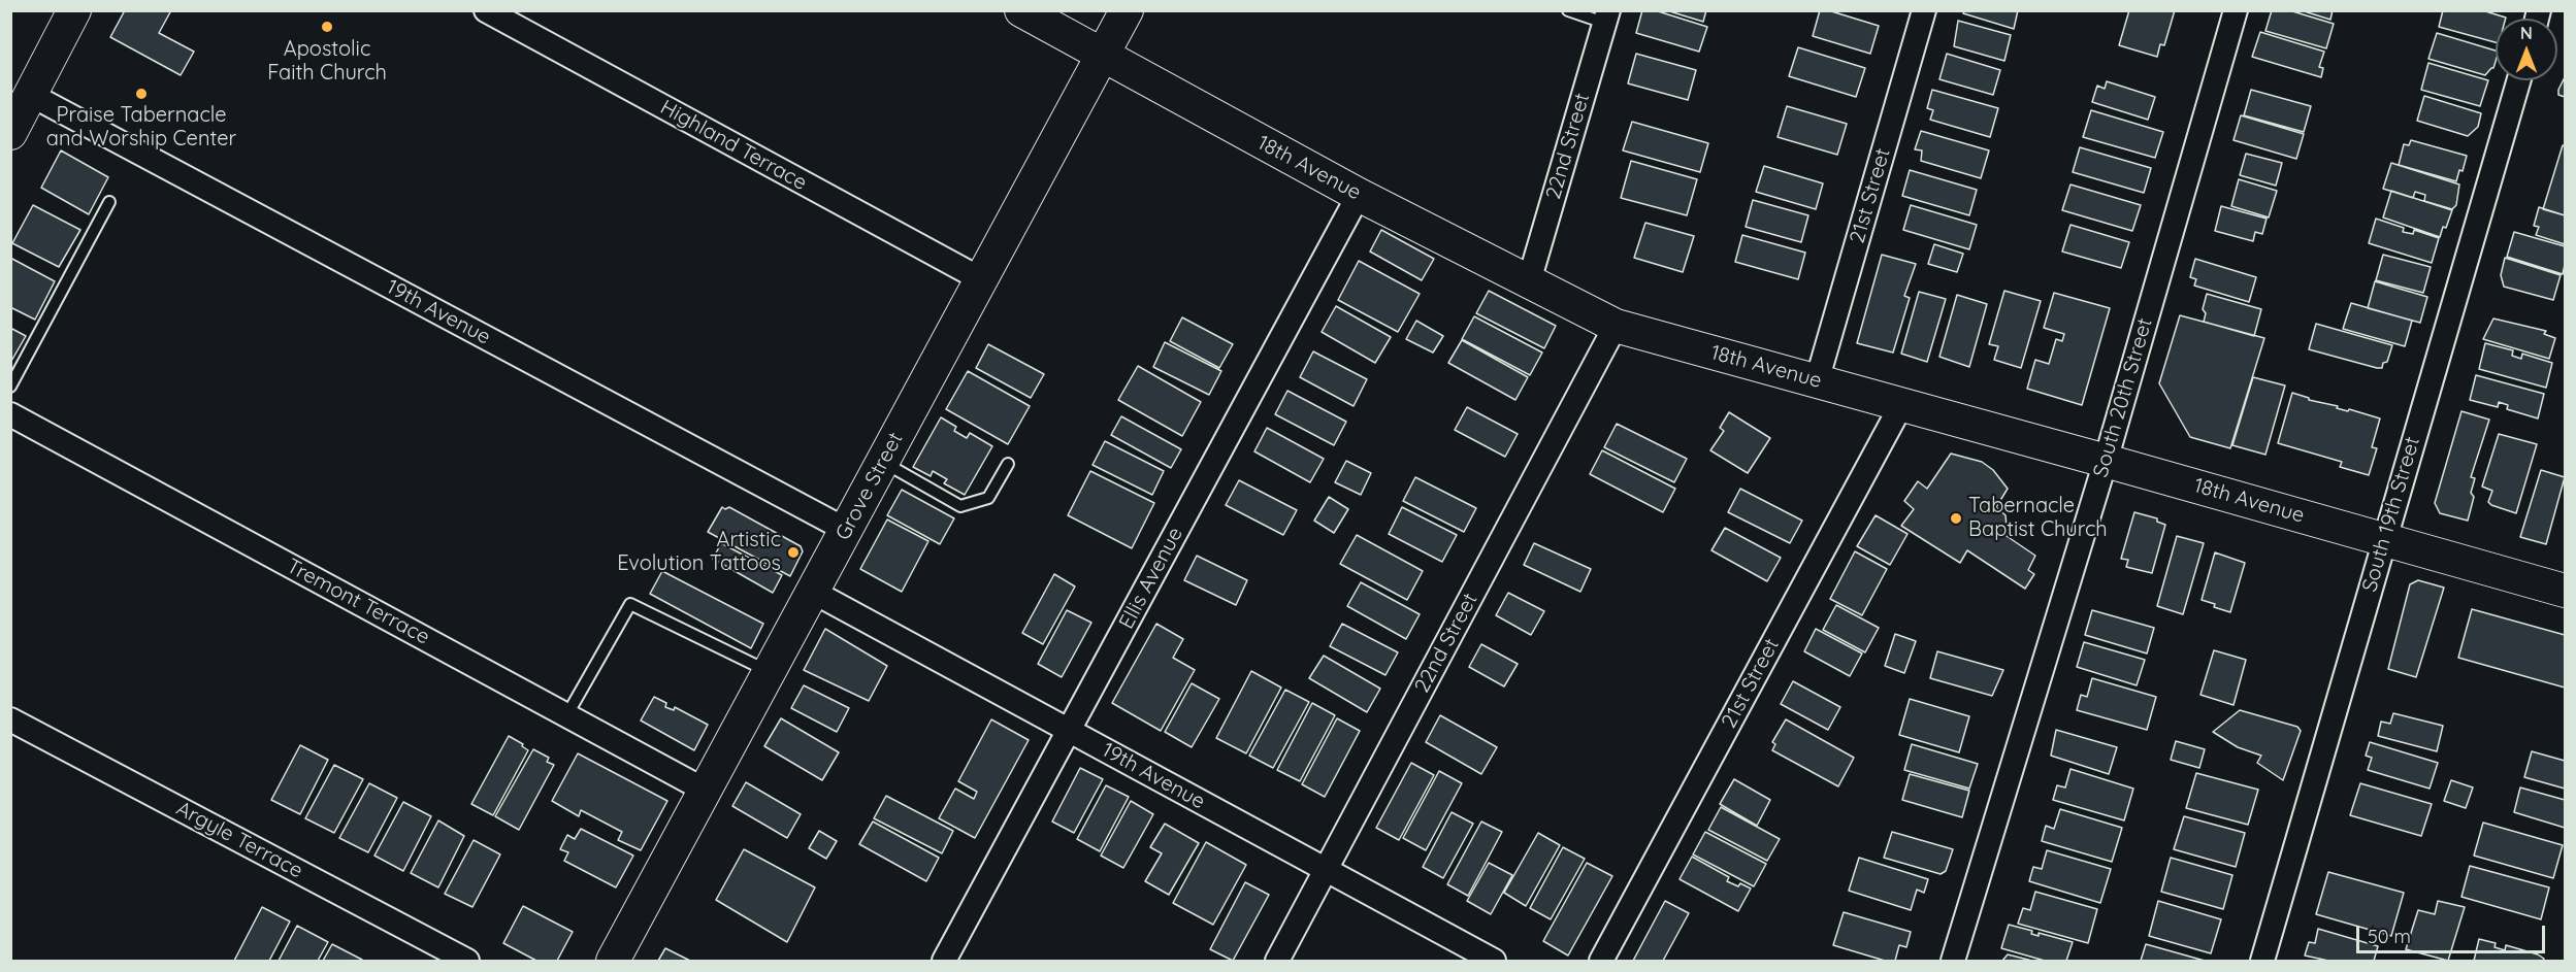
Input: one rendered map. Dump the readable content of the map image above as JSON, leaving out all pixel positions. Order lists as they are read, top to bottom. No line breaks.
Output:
{"streets":{"main road":["18th Avenue","Grove Street"],"street":["Highland Terrace","22nd Street","21st Street","19th Avenue","South 20th Street","South 19th Street","Ellis Avenue","Tremont Terrace","Argyle Terrace"]},"crossings":[["Highland Terrace","Grove Street"],["22nd Street","18th Avenue"],["22nd Street","19th Avenue"],["18th Avenue","21st Street"],["18th Avenue","South 20th Street"],["18th Avenue","Grove Street"],["18th Avenue","South 19th Street"],["18th Avenue","Ellis Avenue"],["19th Avenue","Grove Street"],["19th Avenue","Ellis Avenue"],["Grove Street","Tremont Terrace"]],"places":["Apostolic Faith Church","Praise Tabernacle and Worship Center","Tabernacle Baptist Church","Artistic Evolution Tattoos"],"scale_bar":"50 m","north":"top"}
